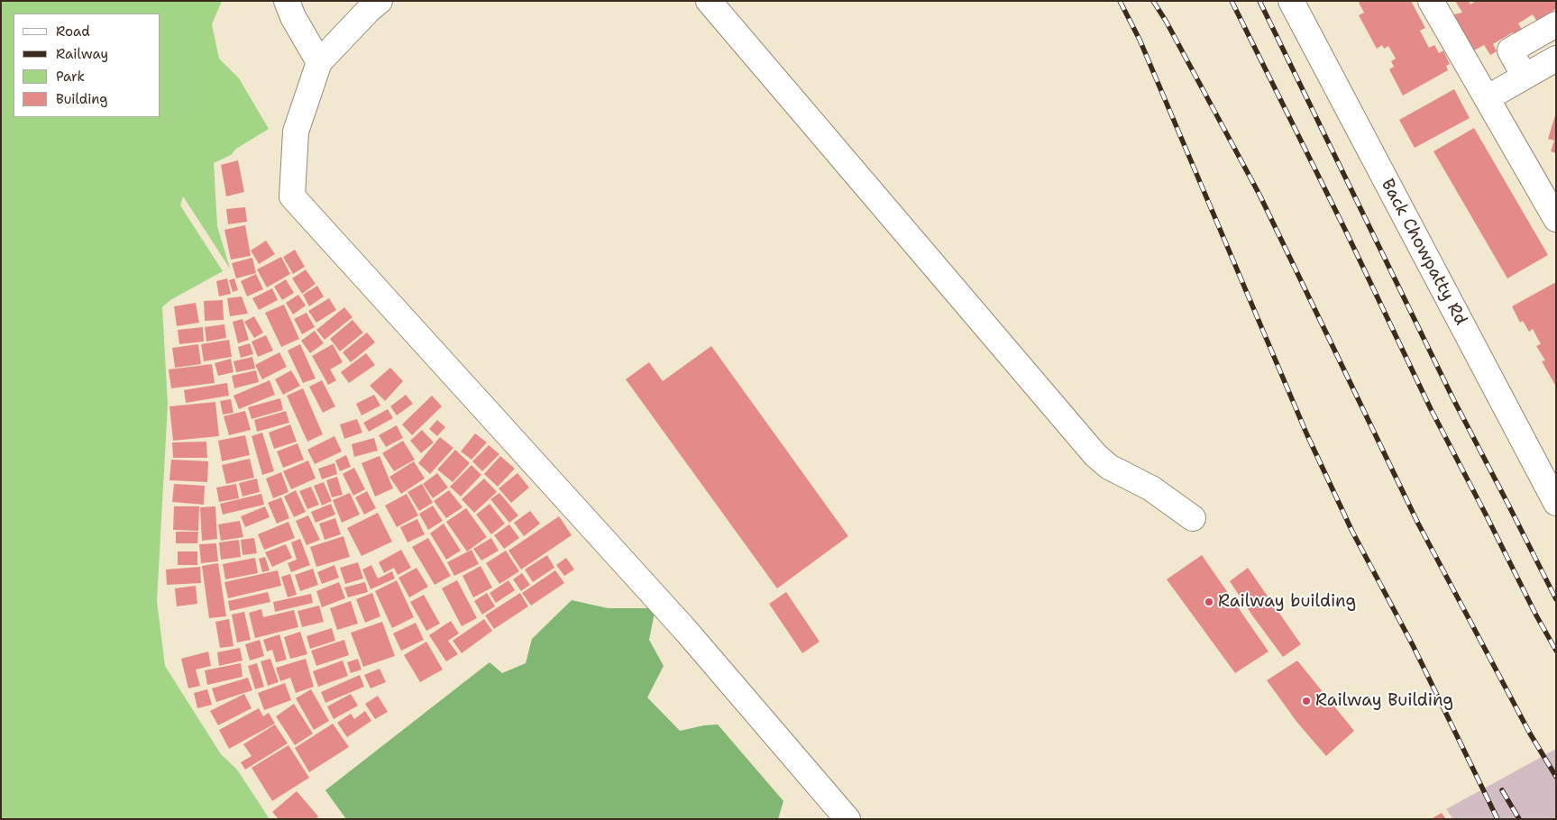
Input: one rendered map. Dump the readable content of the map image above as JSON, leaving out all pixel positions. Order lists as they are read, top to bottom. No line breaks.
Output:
{"streets":{"street":["Back Chowpatty Rd"]},"places":["Railway building","Railway Building"],"legend":["Road","Railway","Park","Building"]}
